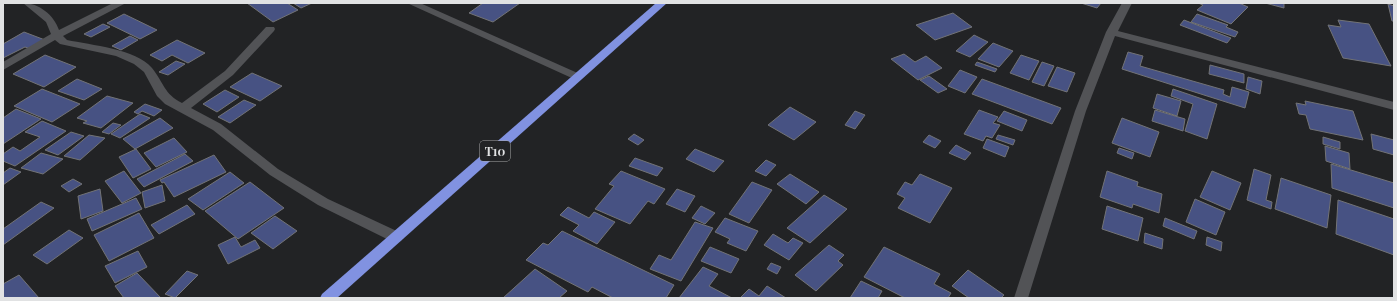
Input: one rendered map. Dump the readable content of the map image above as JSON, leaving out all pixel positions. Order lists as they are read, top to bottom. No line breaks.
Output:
{"streets":{"highway":["T10"]}}
